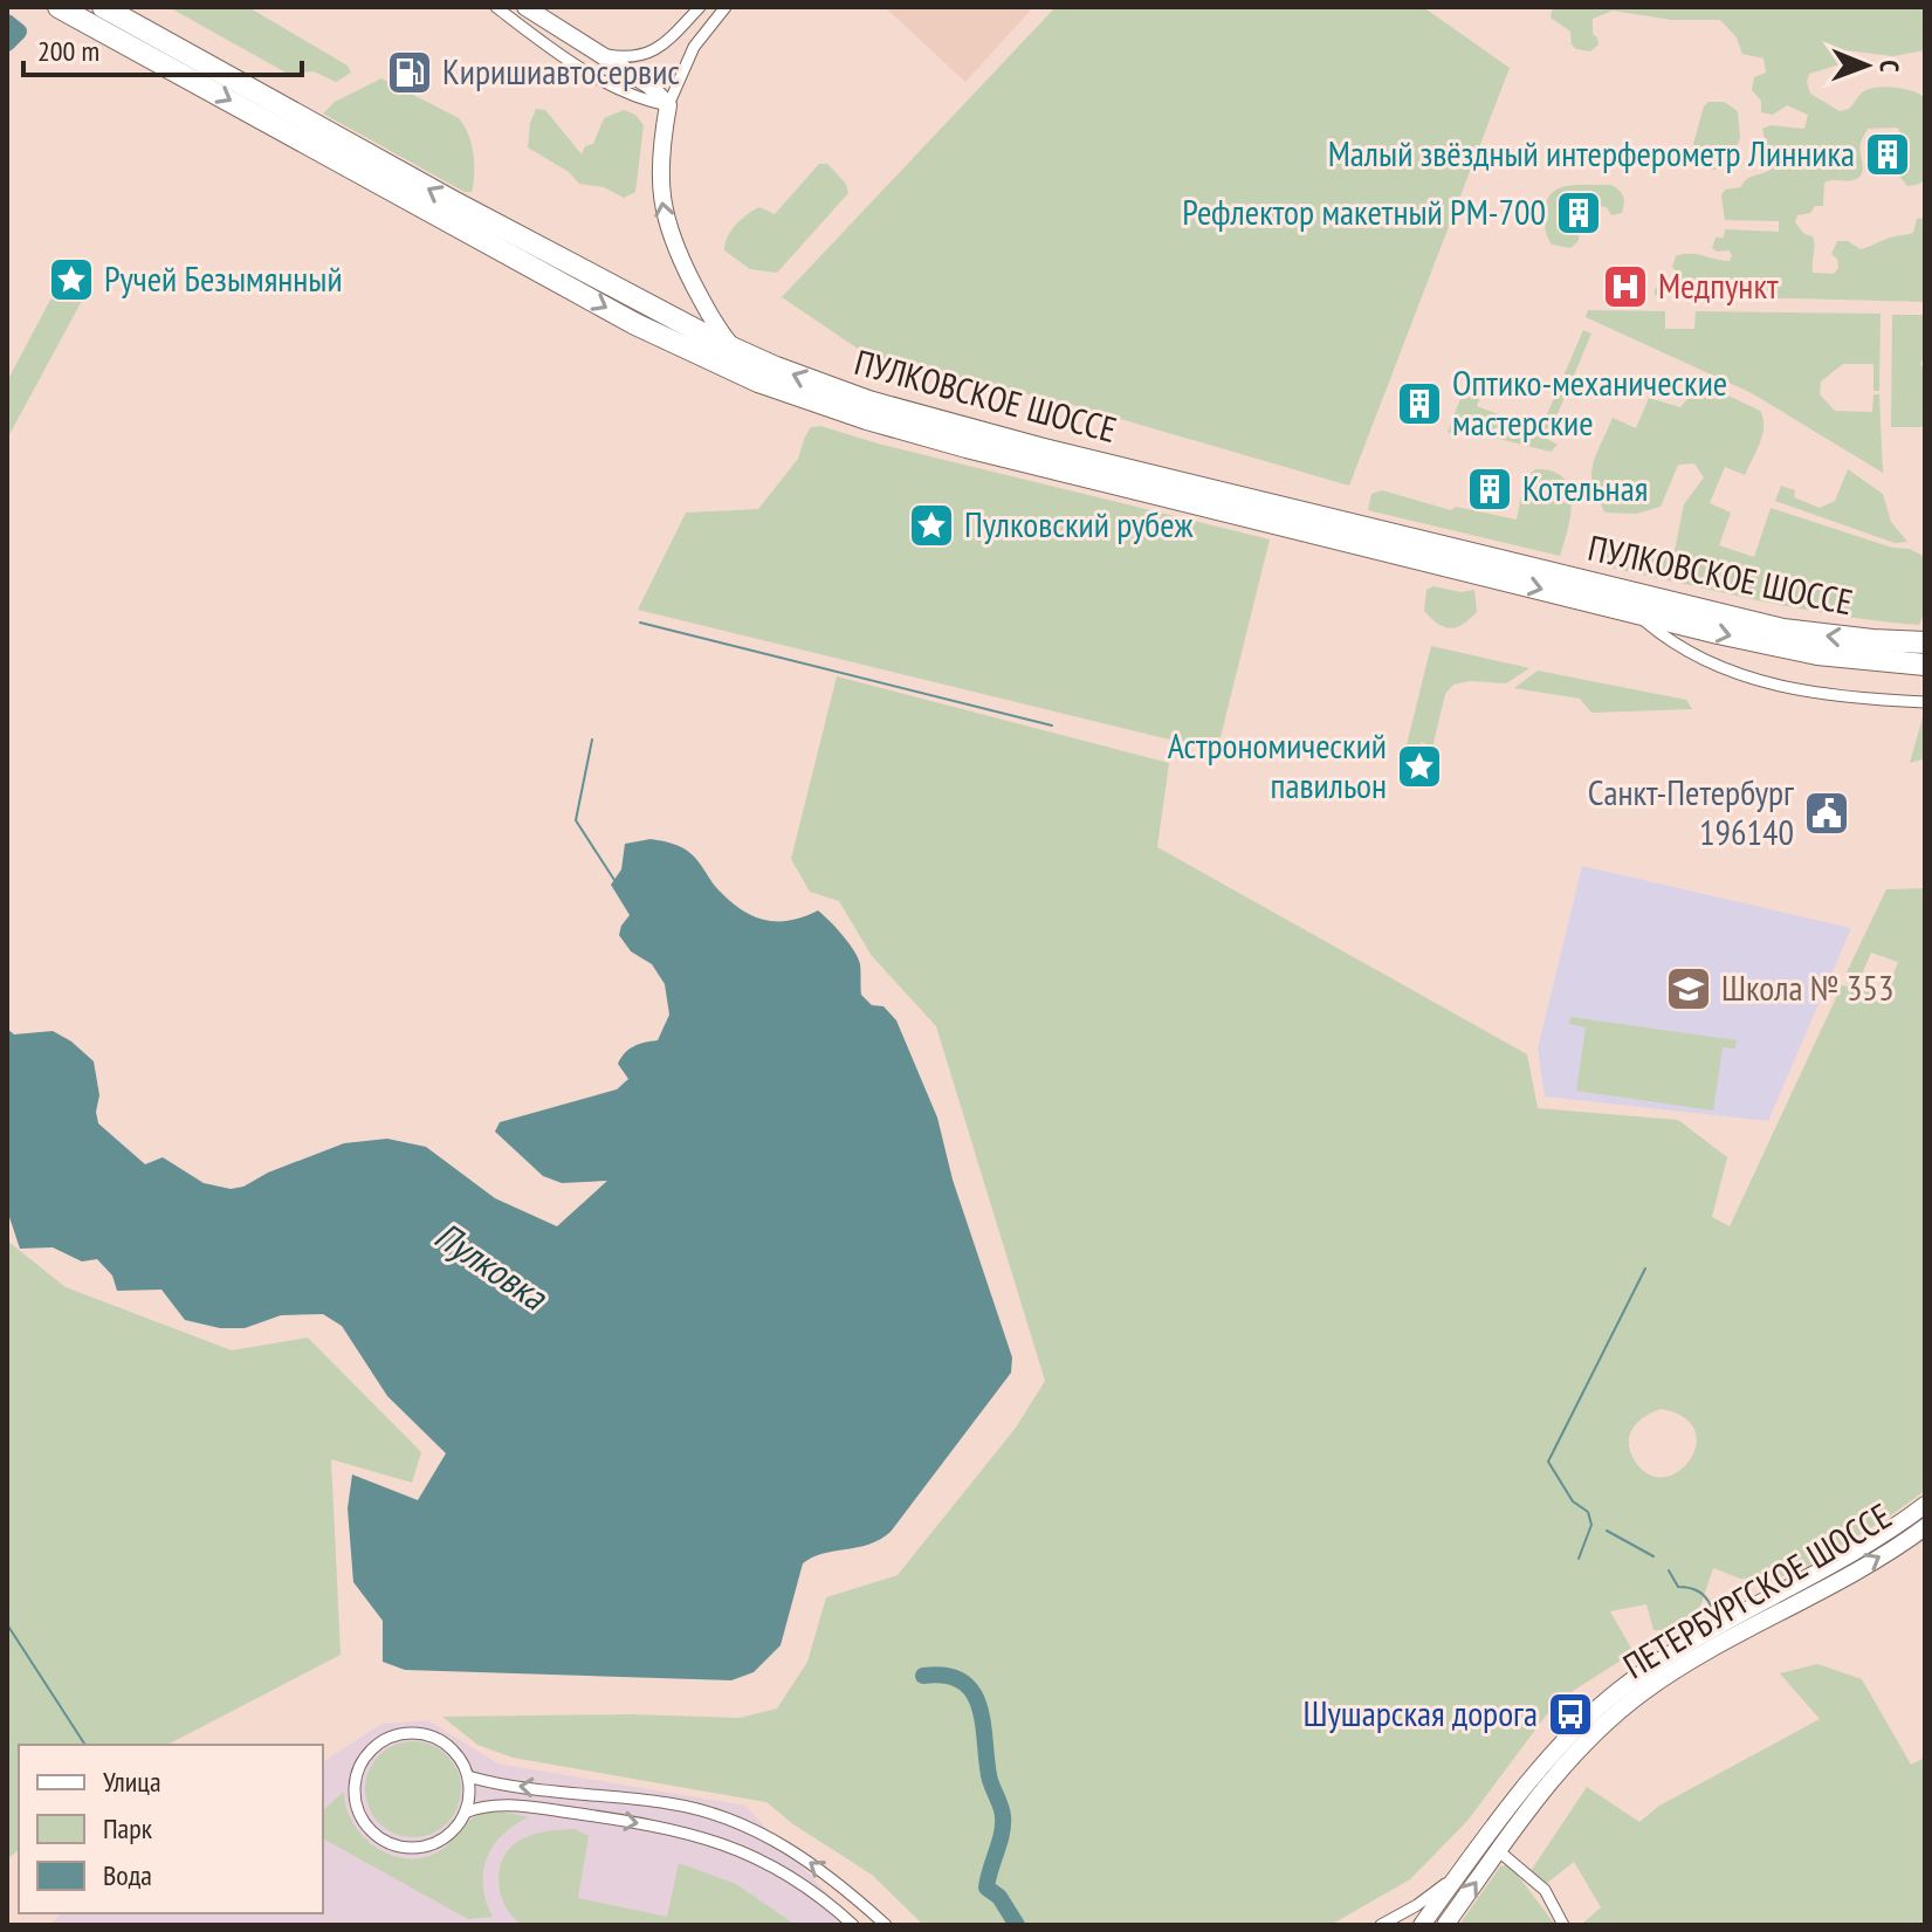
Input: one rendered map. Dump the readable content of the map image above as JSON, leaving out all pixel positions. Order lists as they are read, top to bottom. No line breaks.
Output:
{"streets":{"highway":["ПУЛКОВСКОЕ ШОССЕ"],"main road":["ПЕТЕРБУРГСКОЕ ШОССЕ"]},"water":["Пулковка"],"places":{"fuel station":["Киришиавтосервис"],"building":["Малый звёздный интерферометр Линника","Рефлектор макетный РМ-700","Оптико-механические мастерские","Котельная"],"place":["Ручей Безымянный","Пулковский рубеж","Астрономический павильон"],"hospital":["Медпункт"],"public building":["Санкт-Петербург 196140"],"school or university":["Школа № 353"],"bus stop":["Шушарская дорога"]},"legend":["Улица","Парк","Вода"],"scale_bar":"200 m","north":"right"}
